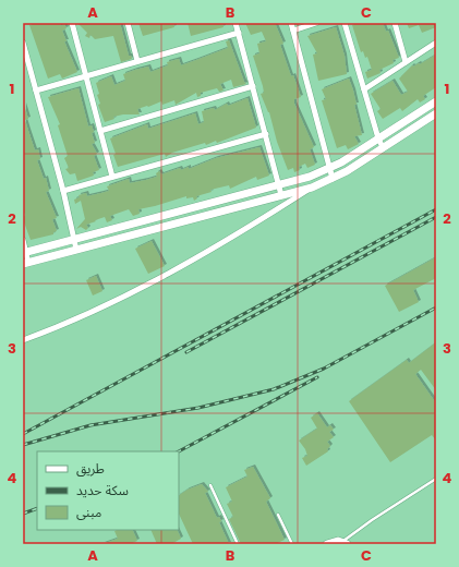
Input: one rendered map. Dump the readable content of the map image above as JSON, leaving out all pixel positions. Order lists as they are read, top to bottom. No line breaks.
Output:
{"legend":["طريق","سكة حديد","مبنى"],"grid":{"columns":["A","B","C"],"rows":["1","2","3","4"]}}
